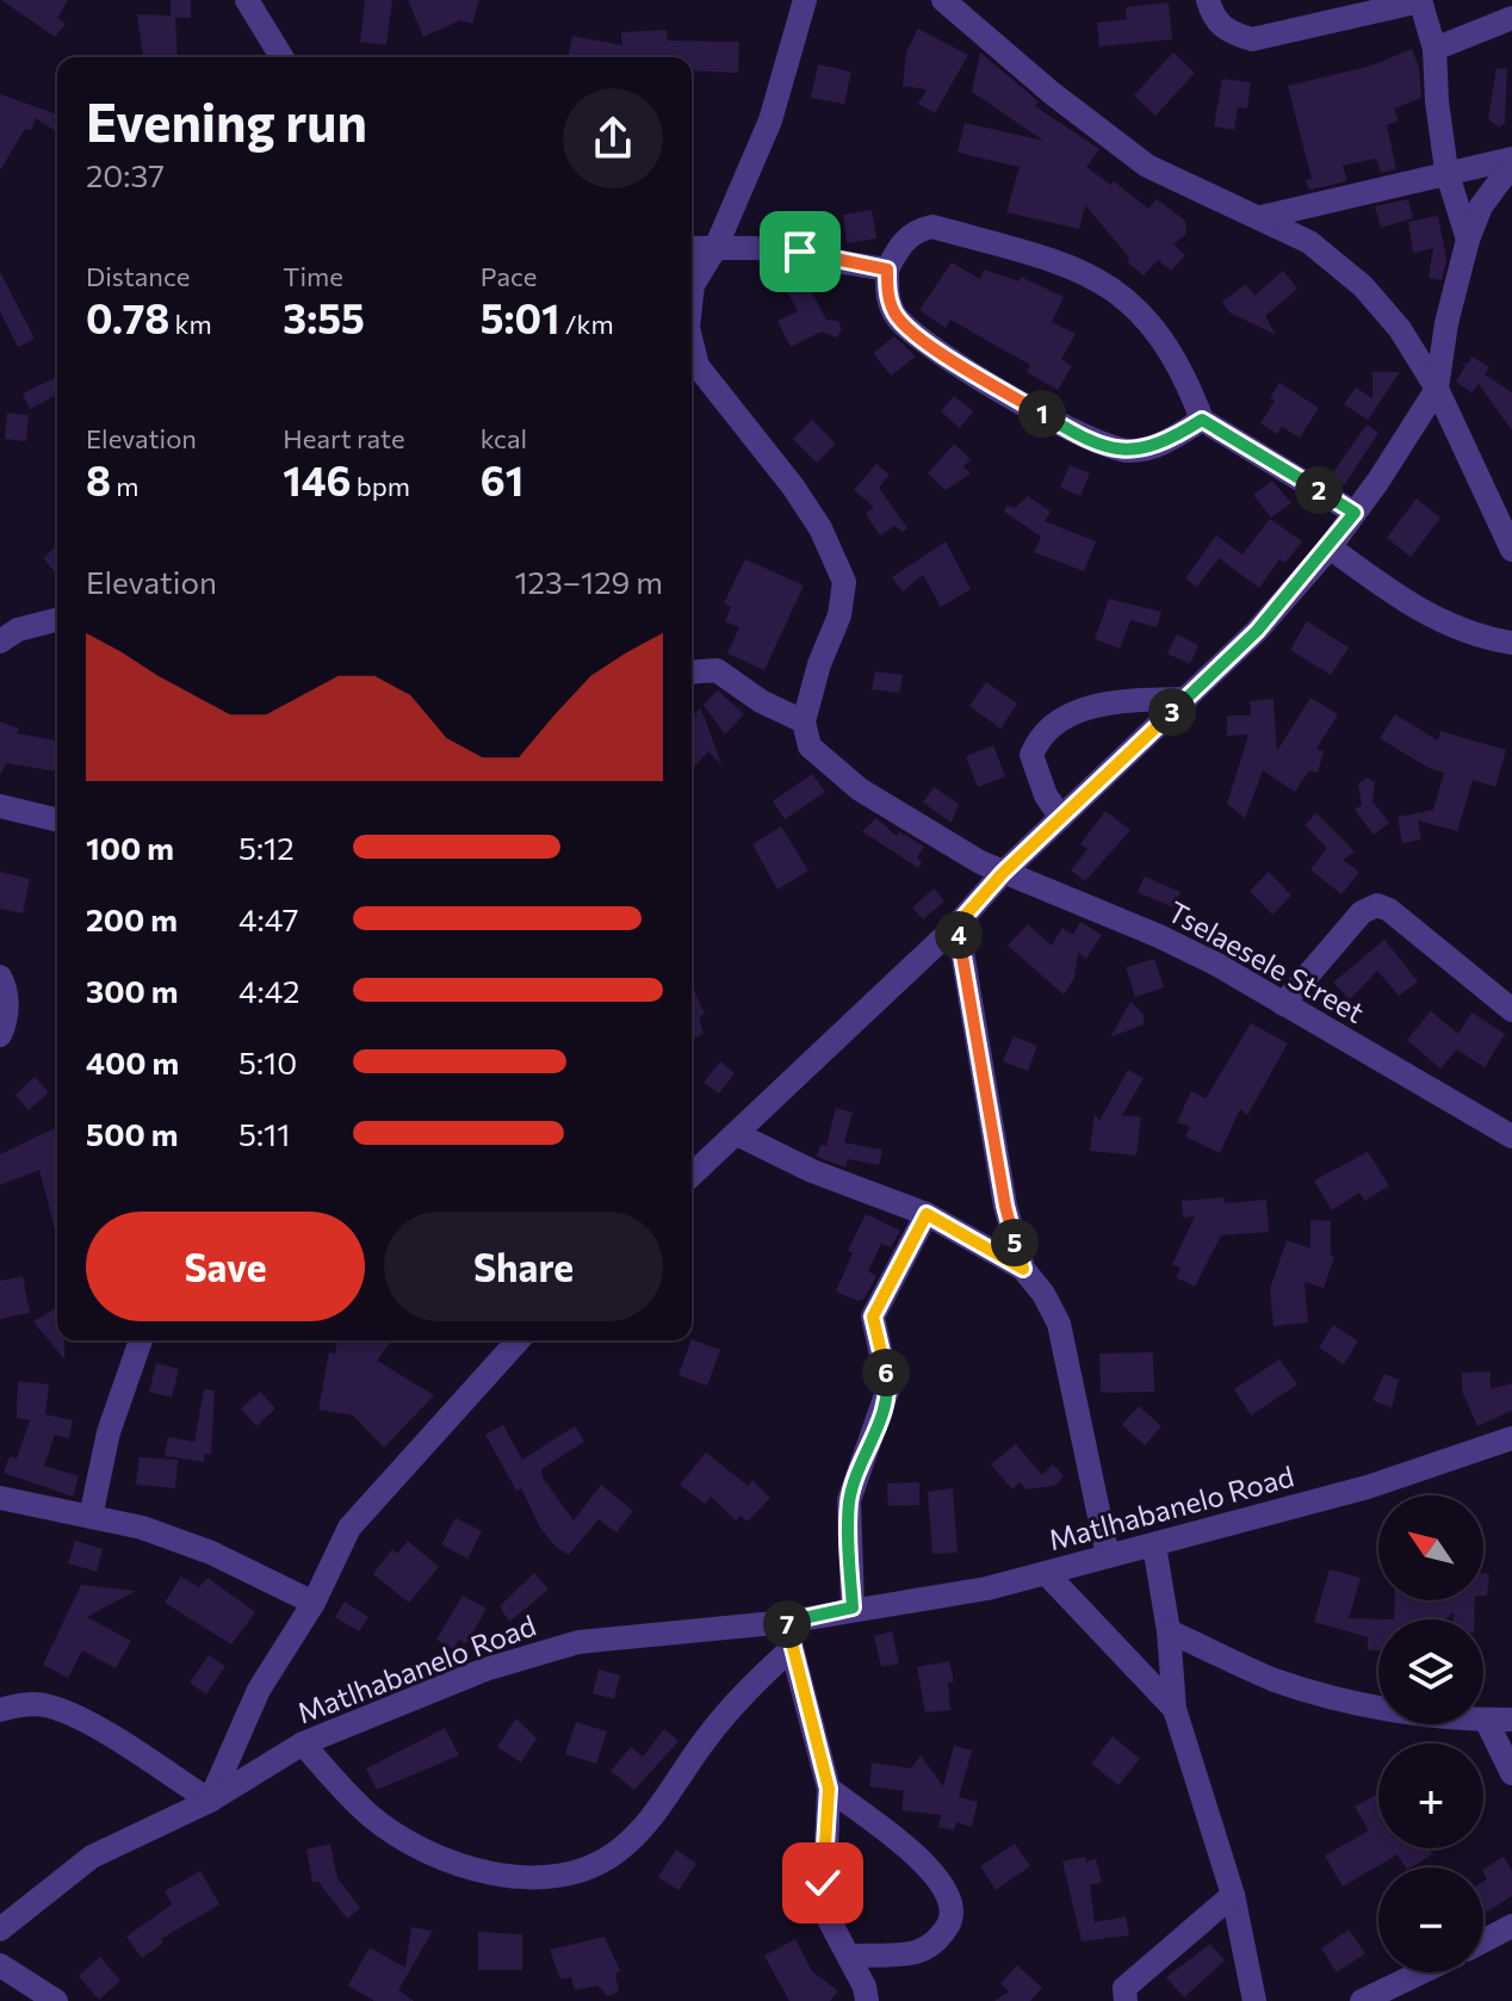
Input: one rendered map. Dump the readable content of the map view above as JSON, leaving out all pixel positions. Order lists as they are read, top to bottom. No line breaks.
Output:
{"streets":{"street":["Tselaesele Street","Matlhabanelo Road"]},"north":"top left","page":{"heading":["Evening run","20:37"],"stats":[["Distance","0.78 km"],["Time","3:55"],["Pace","5:01 /km"],["Elevation","8 m"],["Heart rate","146 bpm"],["kcal","61"]],"pins":["1","2","3","4","5","6","7"],"chart":["Elevation","123–129 m"],"list":[{"name":"100 m","note":"5:12"},{"name":"200 m","note":"4:47"},{"name":"300 m","note":"4:42"},{"name":"400 m","note":"5:10"},{"name":"500 m","note":"5:11"}],"buttons":["Save","Share"],"map_buttons":["+","−"]}}
